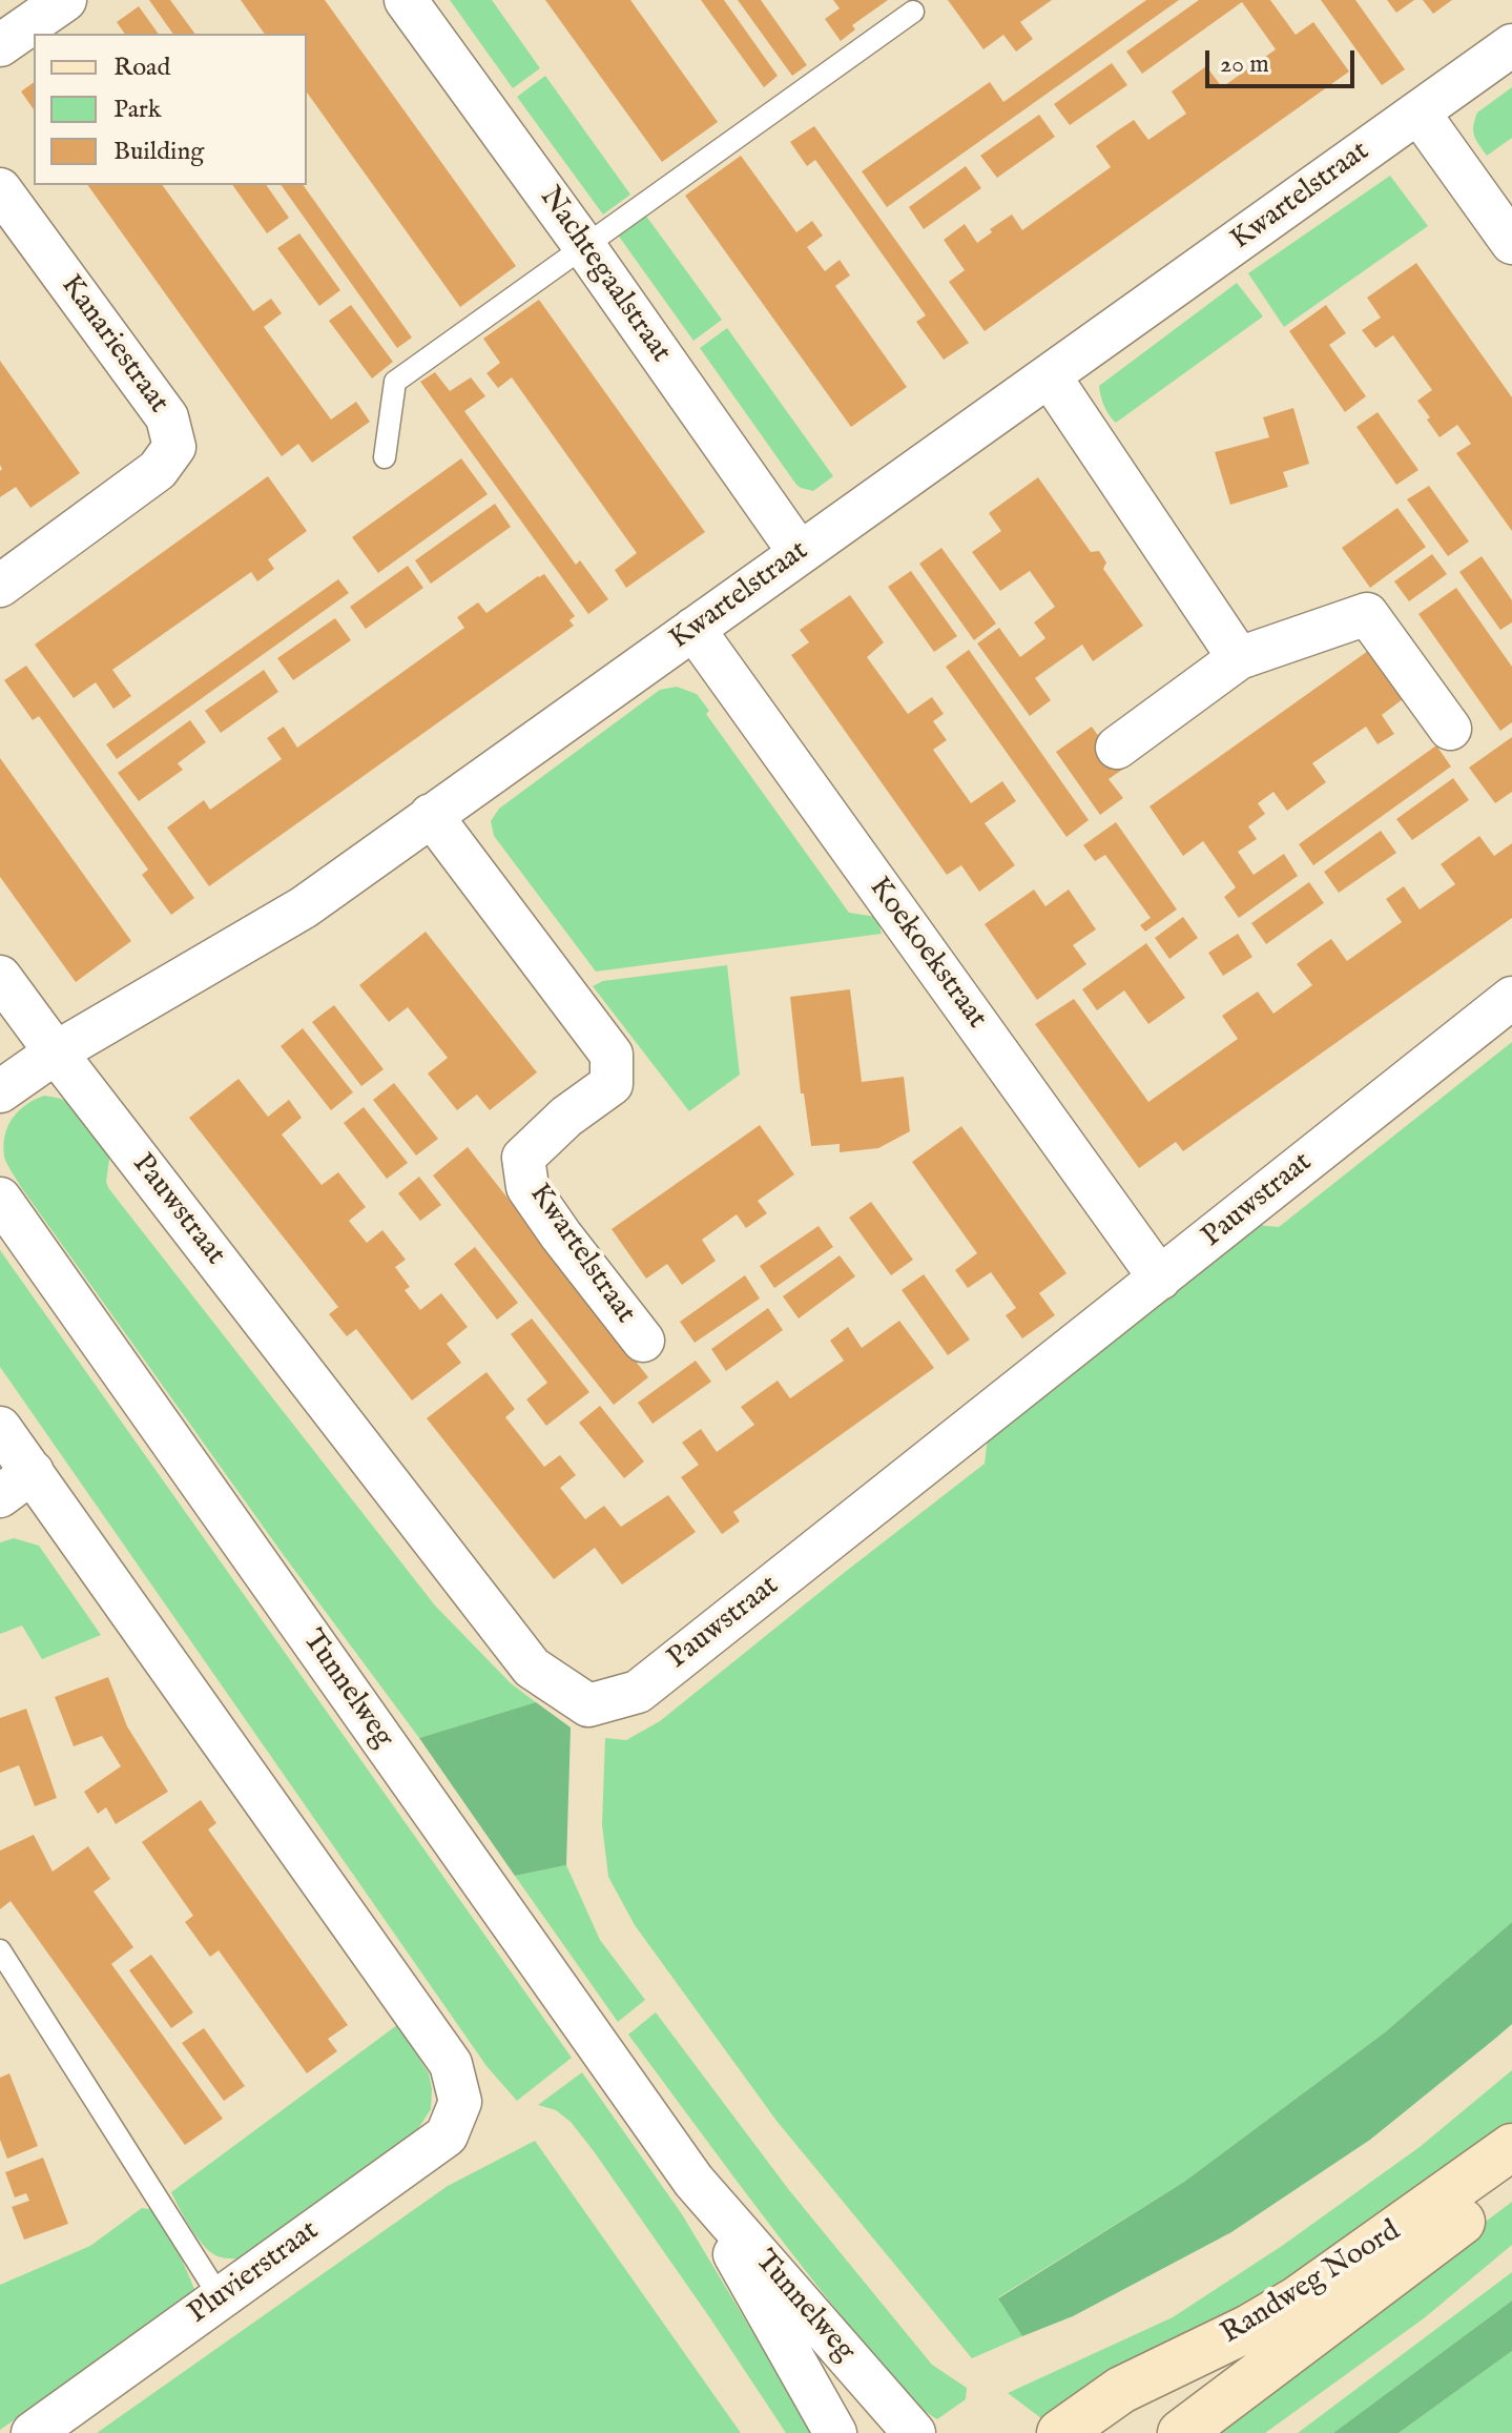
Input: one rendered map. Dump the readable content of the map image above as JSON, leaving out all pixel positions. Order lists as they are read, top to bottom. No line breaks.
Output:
{"streets":{"main road":["Randweg Noord"],"street":["Kwartelstraat","Nachtegaalstraat","Kanariestraat","Koekoekstraat","Pauwstraat","Tunnelweg","Pluvierstraat"]},"crossings":[["Kwartelstraat","Nachtegaalstraat"],["Kwartelstraat","Koekoekstraat"],["Kwartelstraat","Pauwstraat"],["Koekoekstraat","Pauwstraat"]],"legend":["Road","Park","Building"],"scale_bar":"20 m"}
